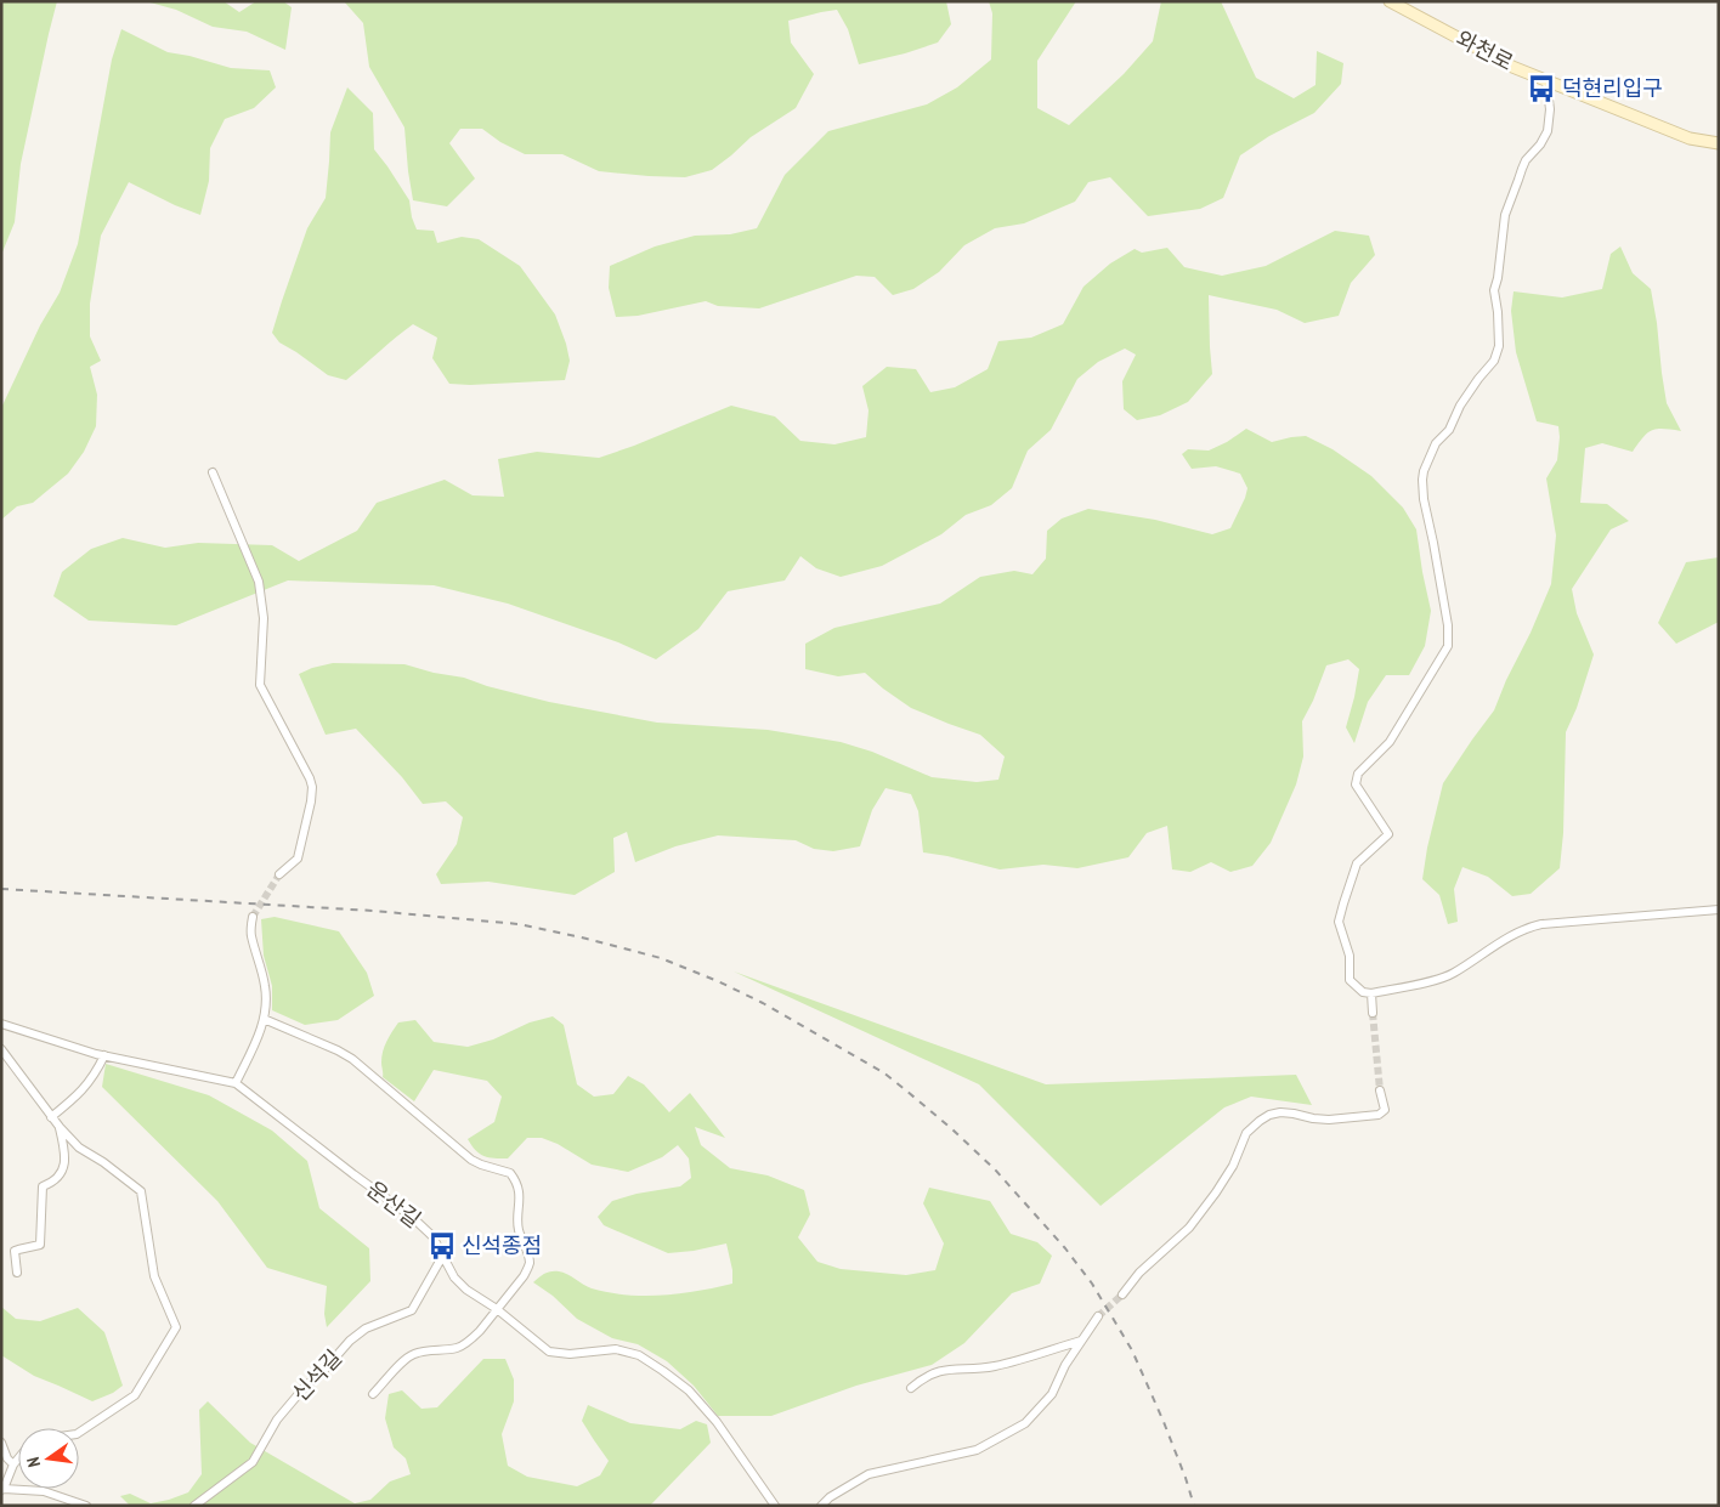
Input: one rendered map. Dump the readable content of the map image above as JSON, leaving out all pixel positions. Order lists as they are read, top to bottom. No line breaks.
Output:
{"streets":{"street":["와천로","운산길","신석길"]},"crossings":[["운산길","신석길"]],"places":{"bus stop":["덕현리입구","신석종점"]},"north":"left"}
